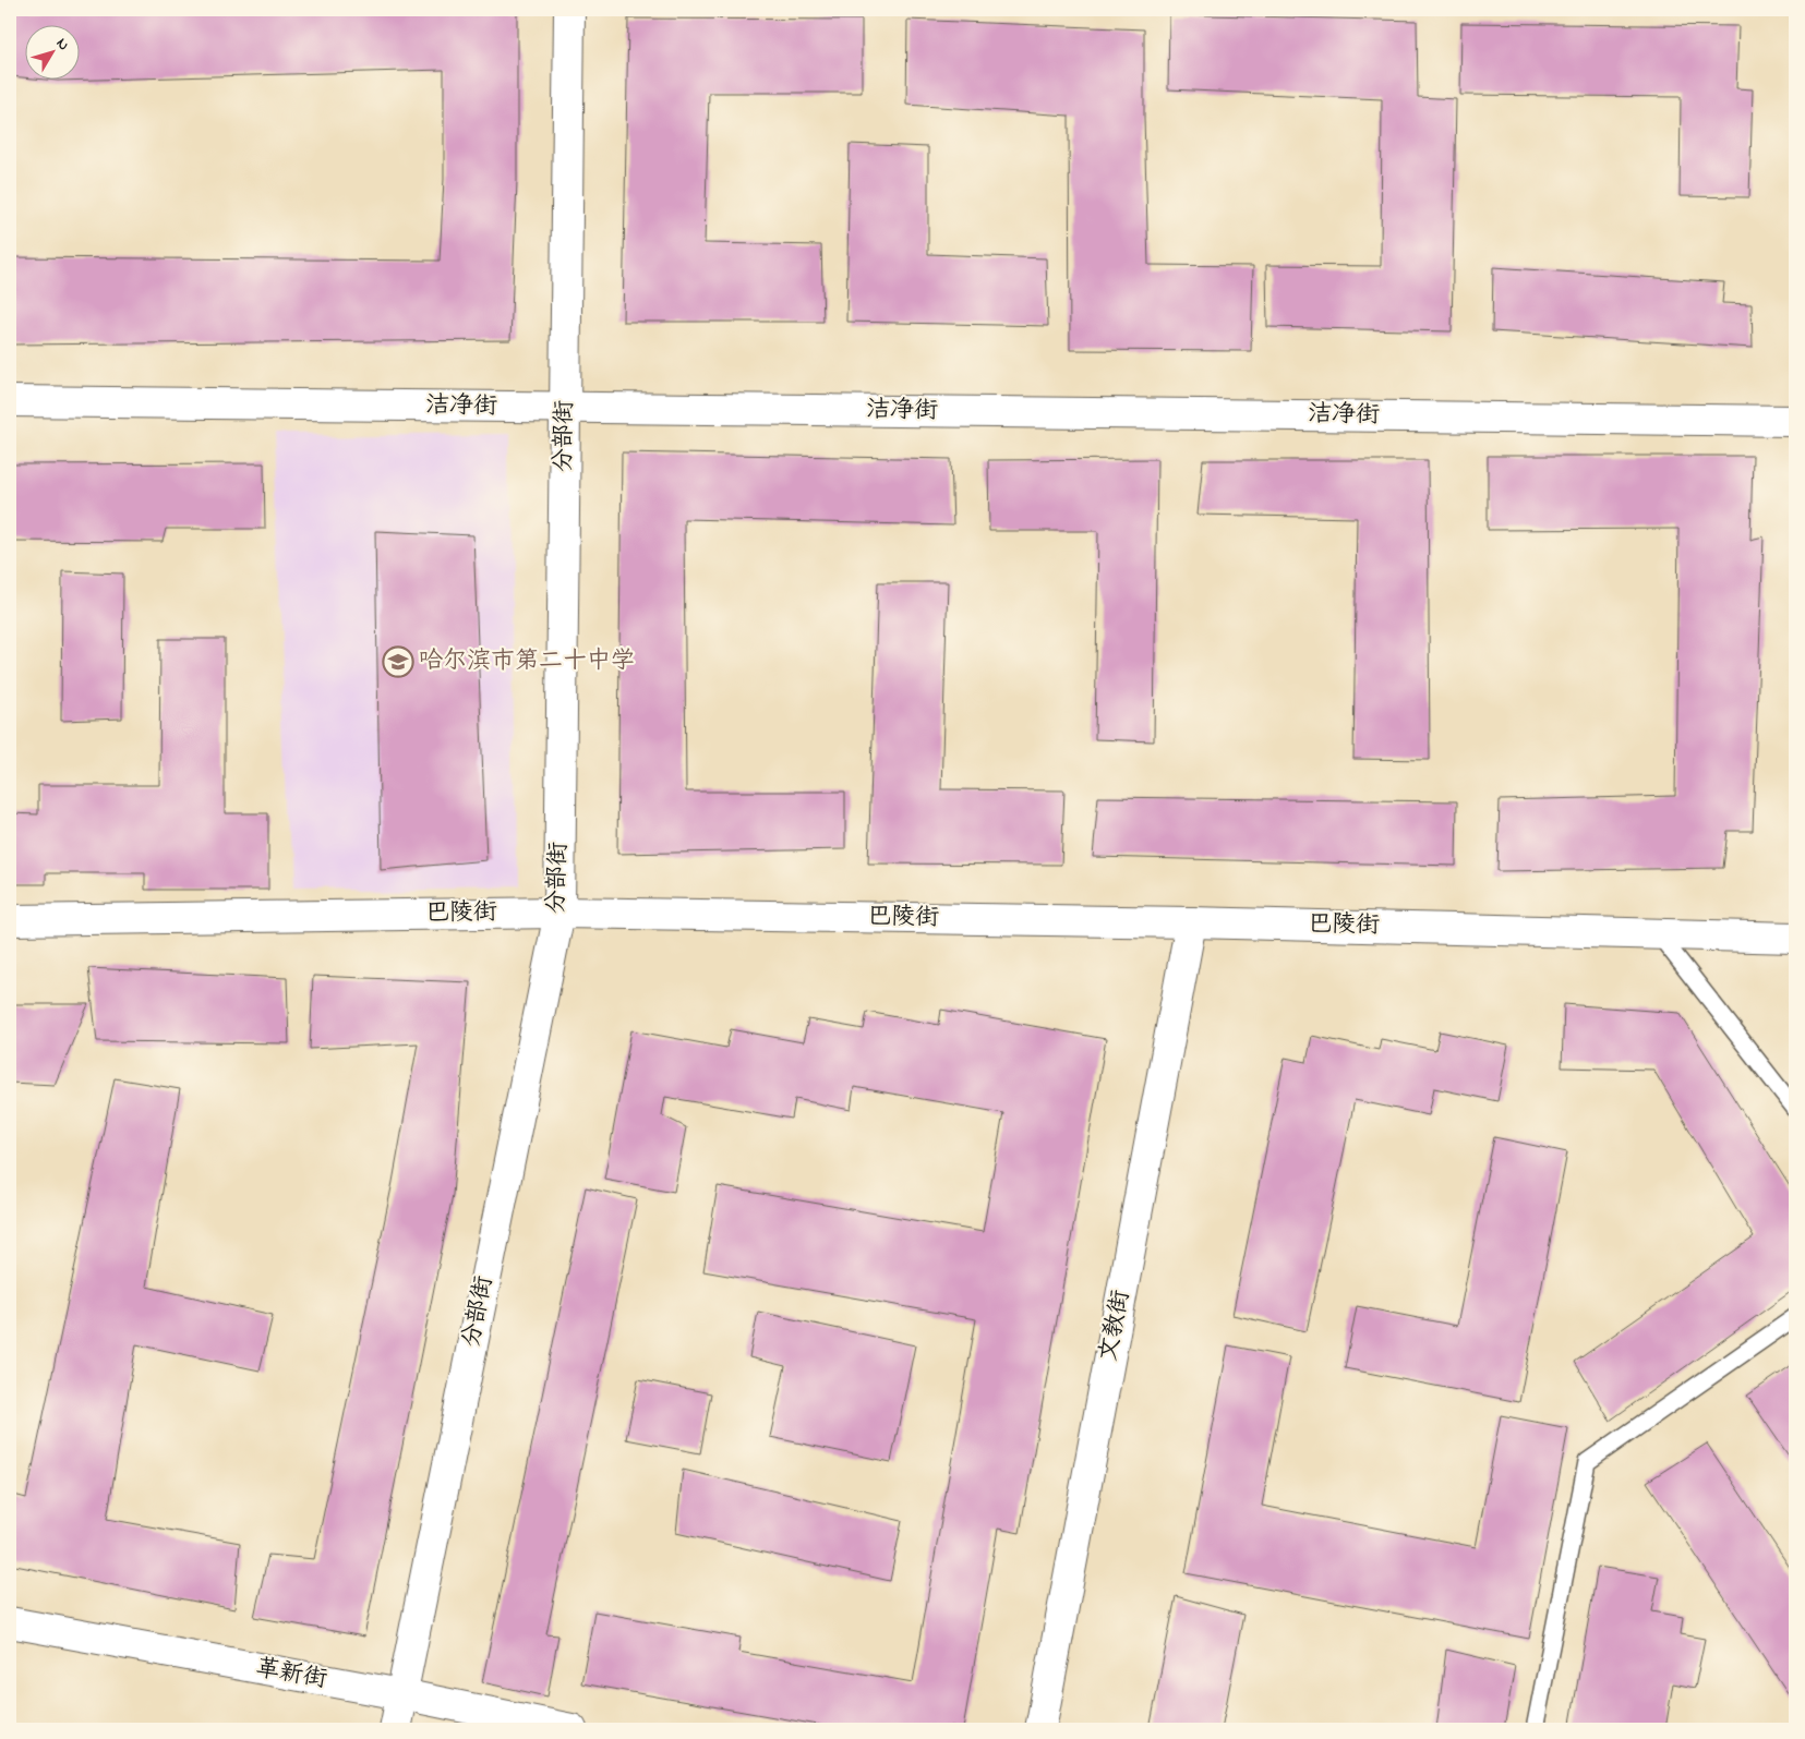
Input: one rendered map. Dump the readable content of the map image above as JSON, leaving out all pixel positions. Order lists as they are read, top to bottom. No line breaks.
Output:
{"streets":{"street":["洁净街","分部街","巴陵街","文教街","革新街"]},"crossings":[["洁净街","分部街"],["分部街","巴陵街"],["分部街","革新街"],["巴陵街","文教街"]],"places":{"school or university":["哈尔滨市第二十中学"]},"north":"top right"}
